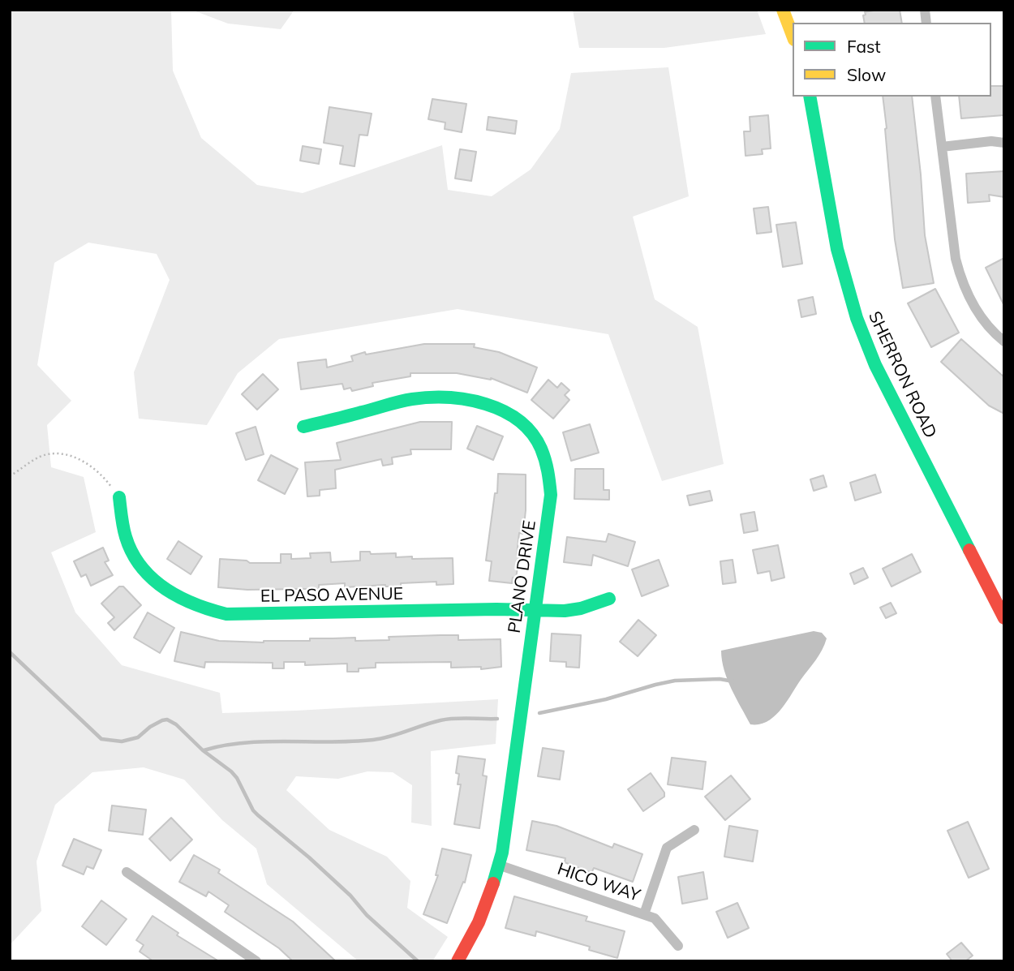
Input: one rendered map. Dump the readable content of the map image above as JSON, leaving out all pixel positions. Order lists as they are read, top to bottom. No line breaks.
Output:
{"streets":{"street":["SHERRON ROAD","PLANO DRIVE","EL PASO AVENUE","HICO WAY"]},"crossings":[["PLANO DRIVE","EL PASO AVENUE"],["PLANO DRIVE","HICO WAY"]],"legend":["Fast","Slow"]}
